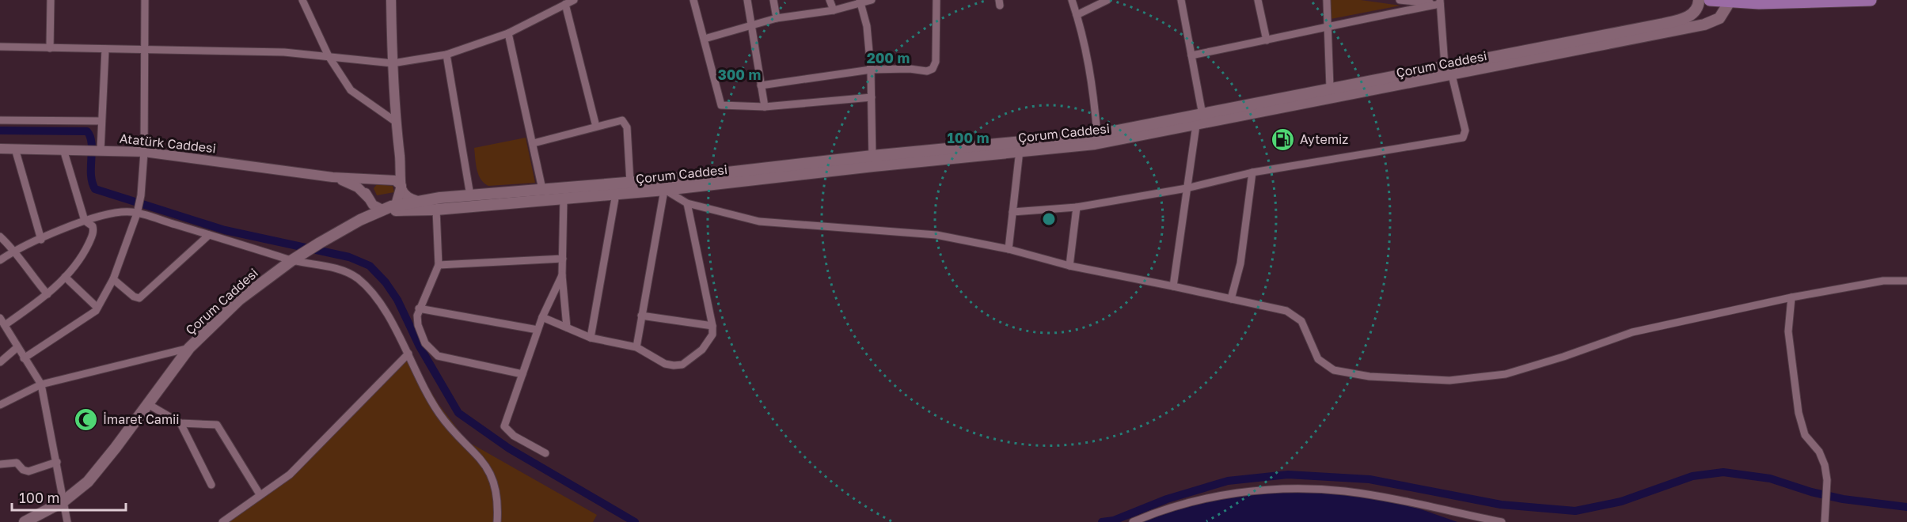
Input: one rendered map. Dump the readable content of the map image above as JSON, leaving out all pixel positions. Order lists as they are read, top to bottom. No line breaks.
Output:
{"streets":{"main road":["Çorum Caddesi"],"street":["Atatürk Caddesi"]},"places":{"fuel station":["Aytemiz"],"mosque":["İmaret Camii"]},"scale_bar":"100 m","rings":["200 m","300 m","100 m"]}
